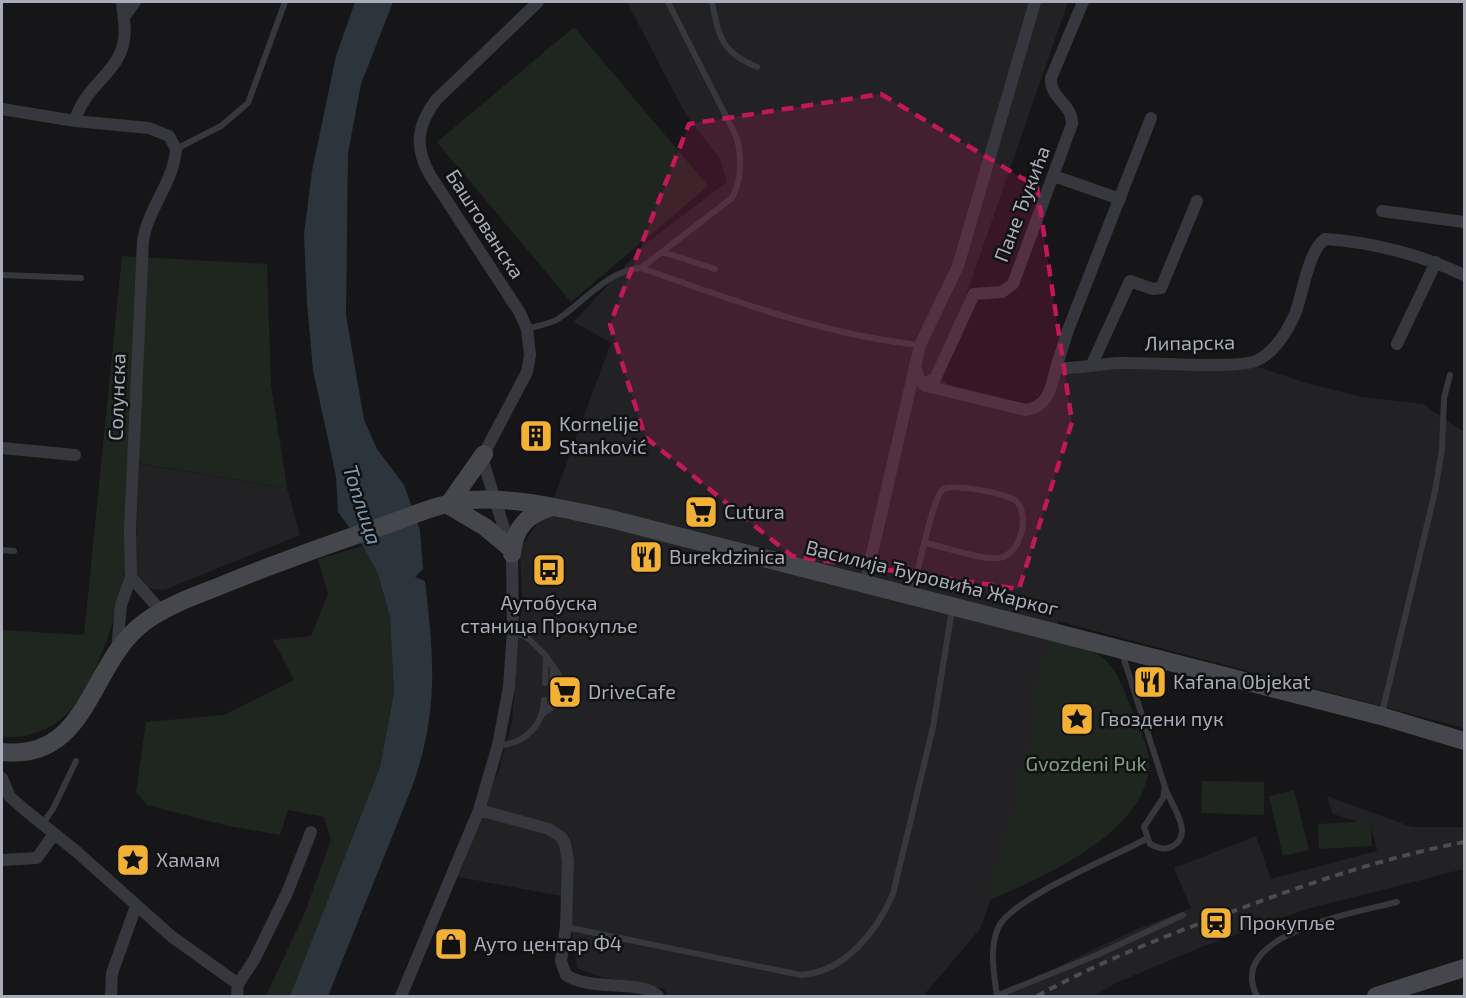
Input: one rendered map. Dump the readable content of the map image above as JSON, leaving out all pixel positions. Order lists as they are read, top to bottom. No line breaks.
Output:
{"streets":{"main road":["Василија Ђуровића Жарког"],"street":["Пане Ђукића","Баштованска","Липарска","Солунска"]},"crossings":[["Солунска","Василија Ђуровића Жарког"]],"water":["Топлица"],"parks":["Gvozdeni Puk"],"places":{"building":["Kornelije Stanković"],"supermarket":["Cutura","DriveCafe"],"restaurant":["Burekdzinica","Kafana Objekat"],"bus stop":["Аутобуска станица Прокупље"],"place":["Гвоздени пук","Хамам"],"station":["Прокупље"],"shop":["Ауто центар Ф4"]}}
